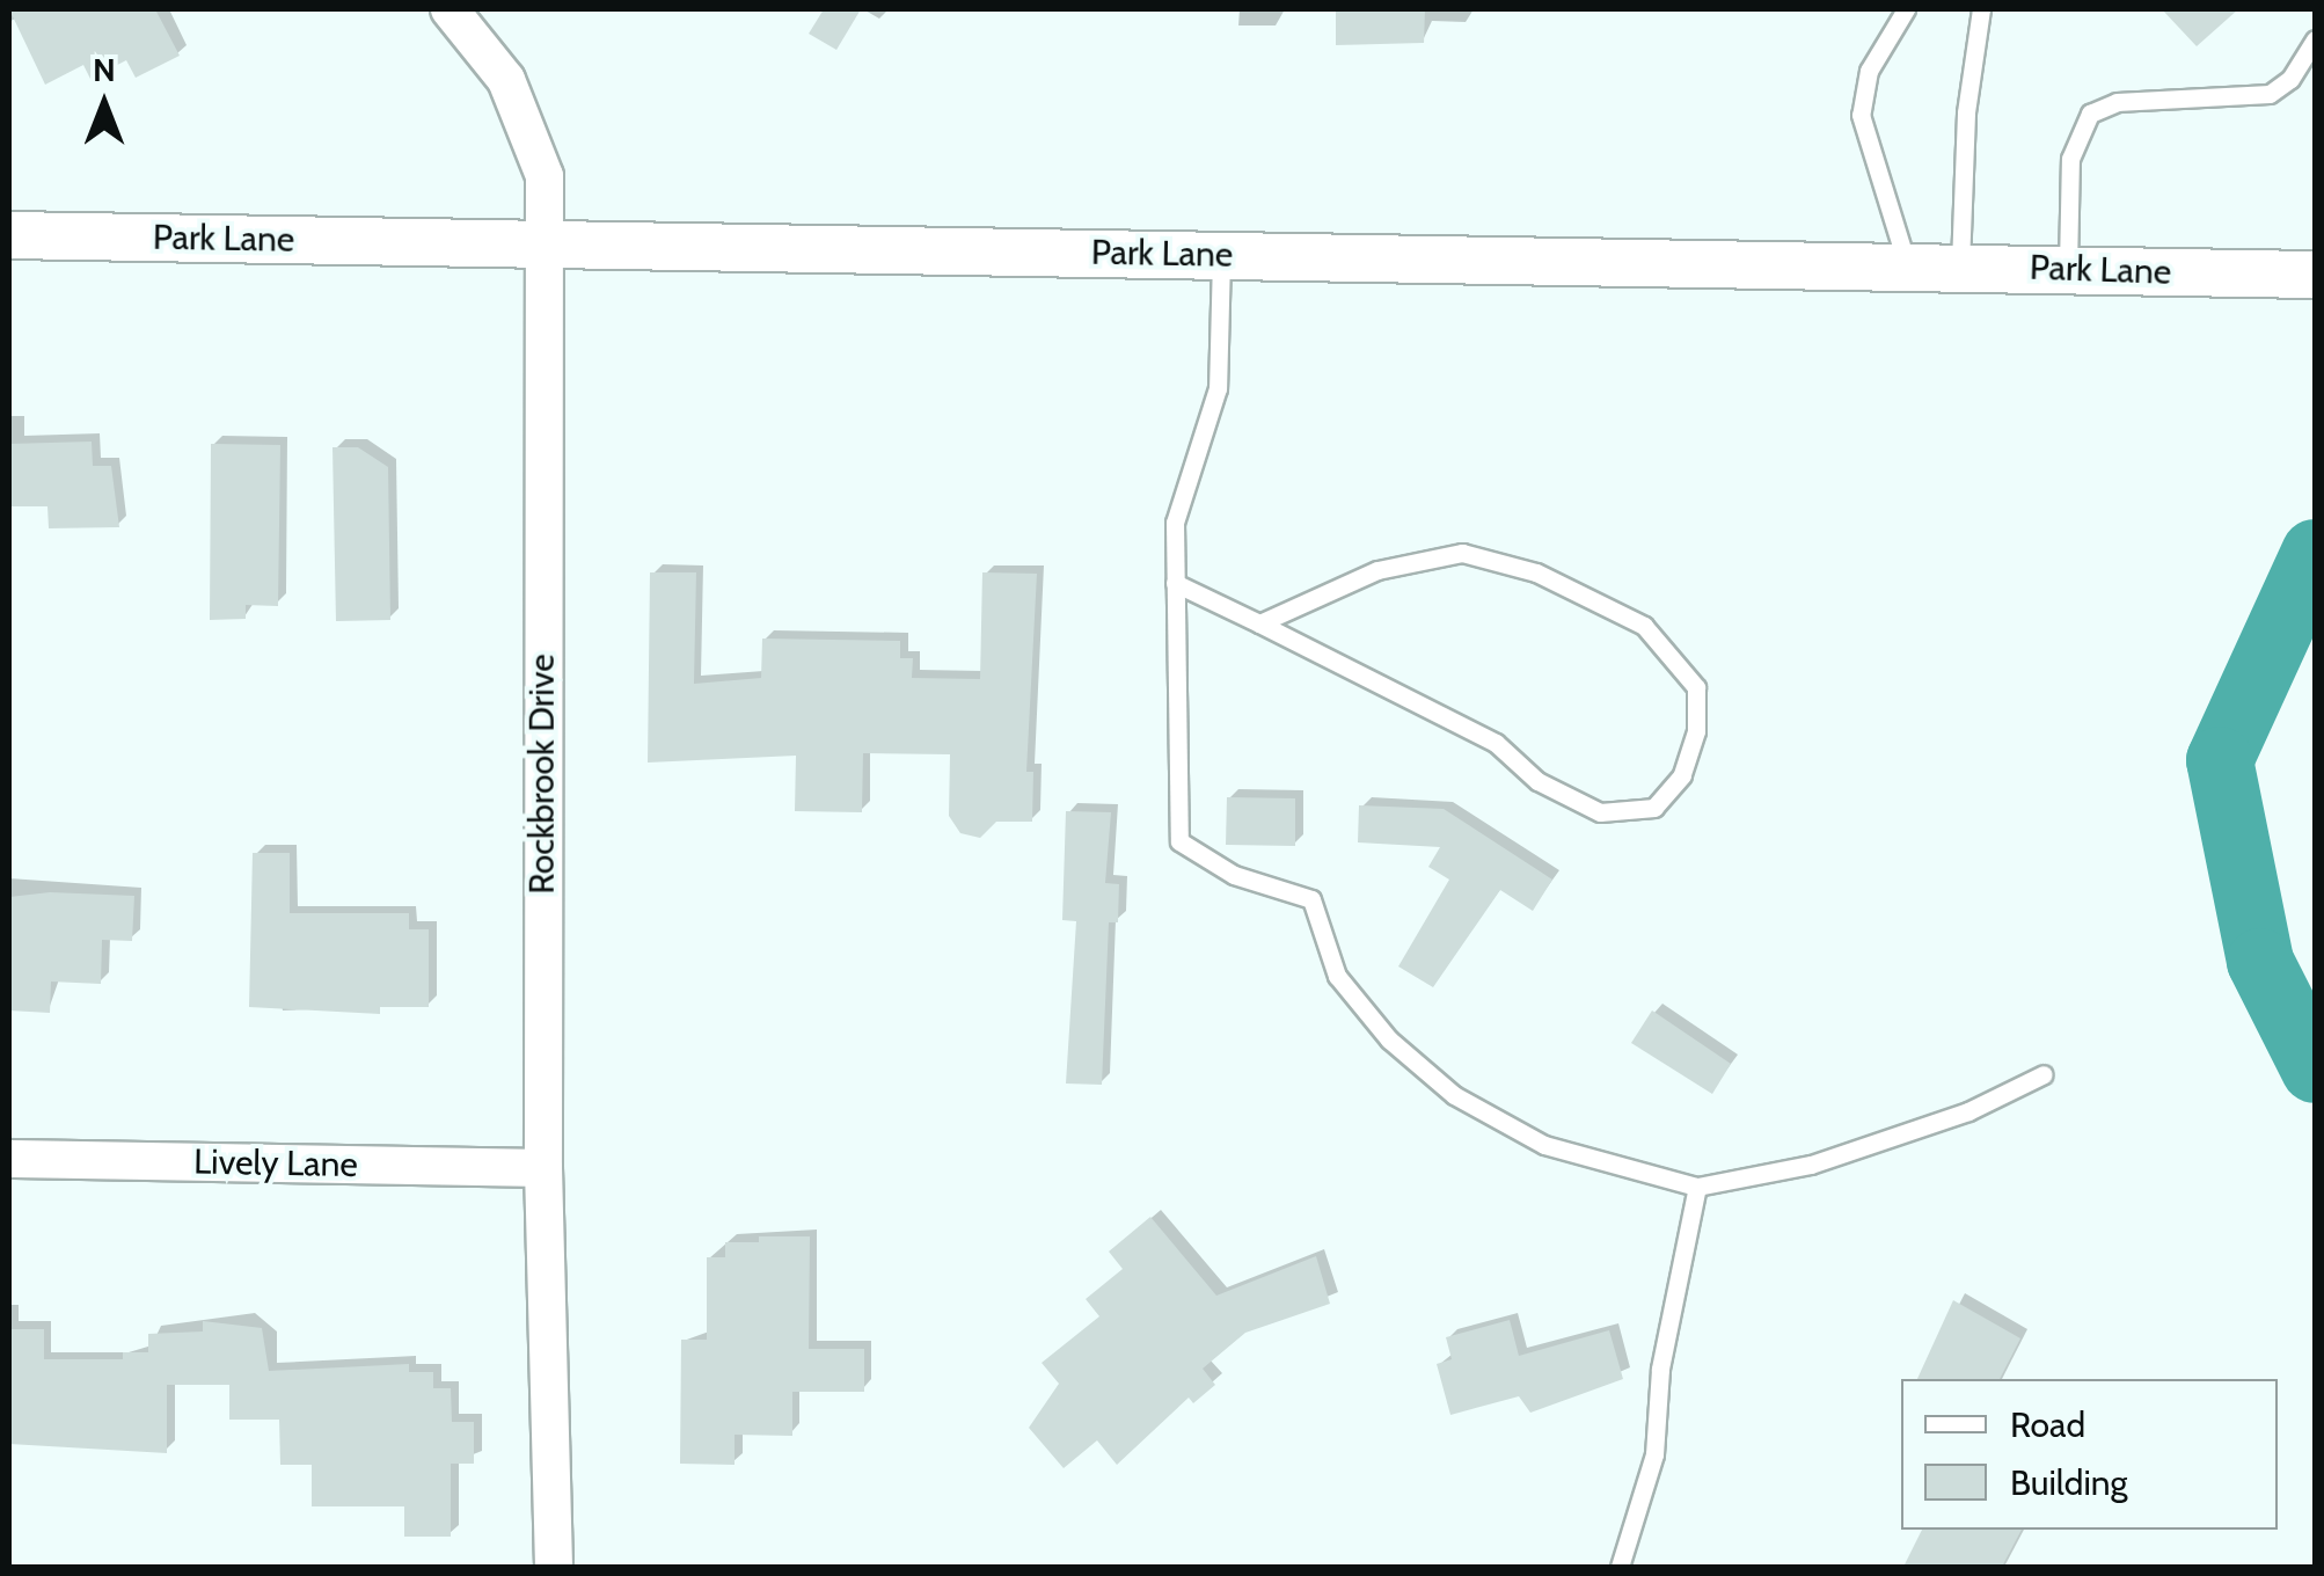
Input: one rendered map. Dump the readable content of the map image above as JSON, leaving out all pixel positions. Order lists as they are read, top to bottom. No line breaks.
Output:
{"streets":{"street":["Park Lane","Rockbrook Drive","Lively Lane"]},"crossings":[["Park Lane","Rockbrook Drive"],["Rockbrook Drive","Lively Lane"]],"legend":["Road","Building"],"north":"top"}
